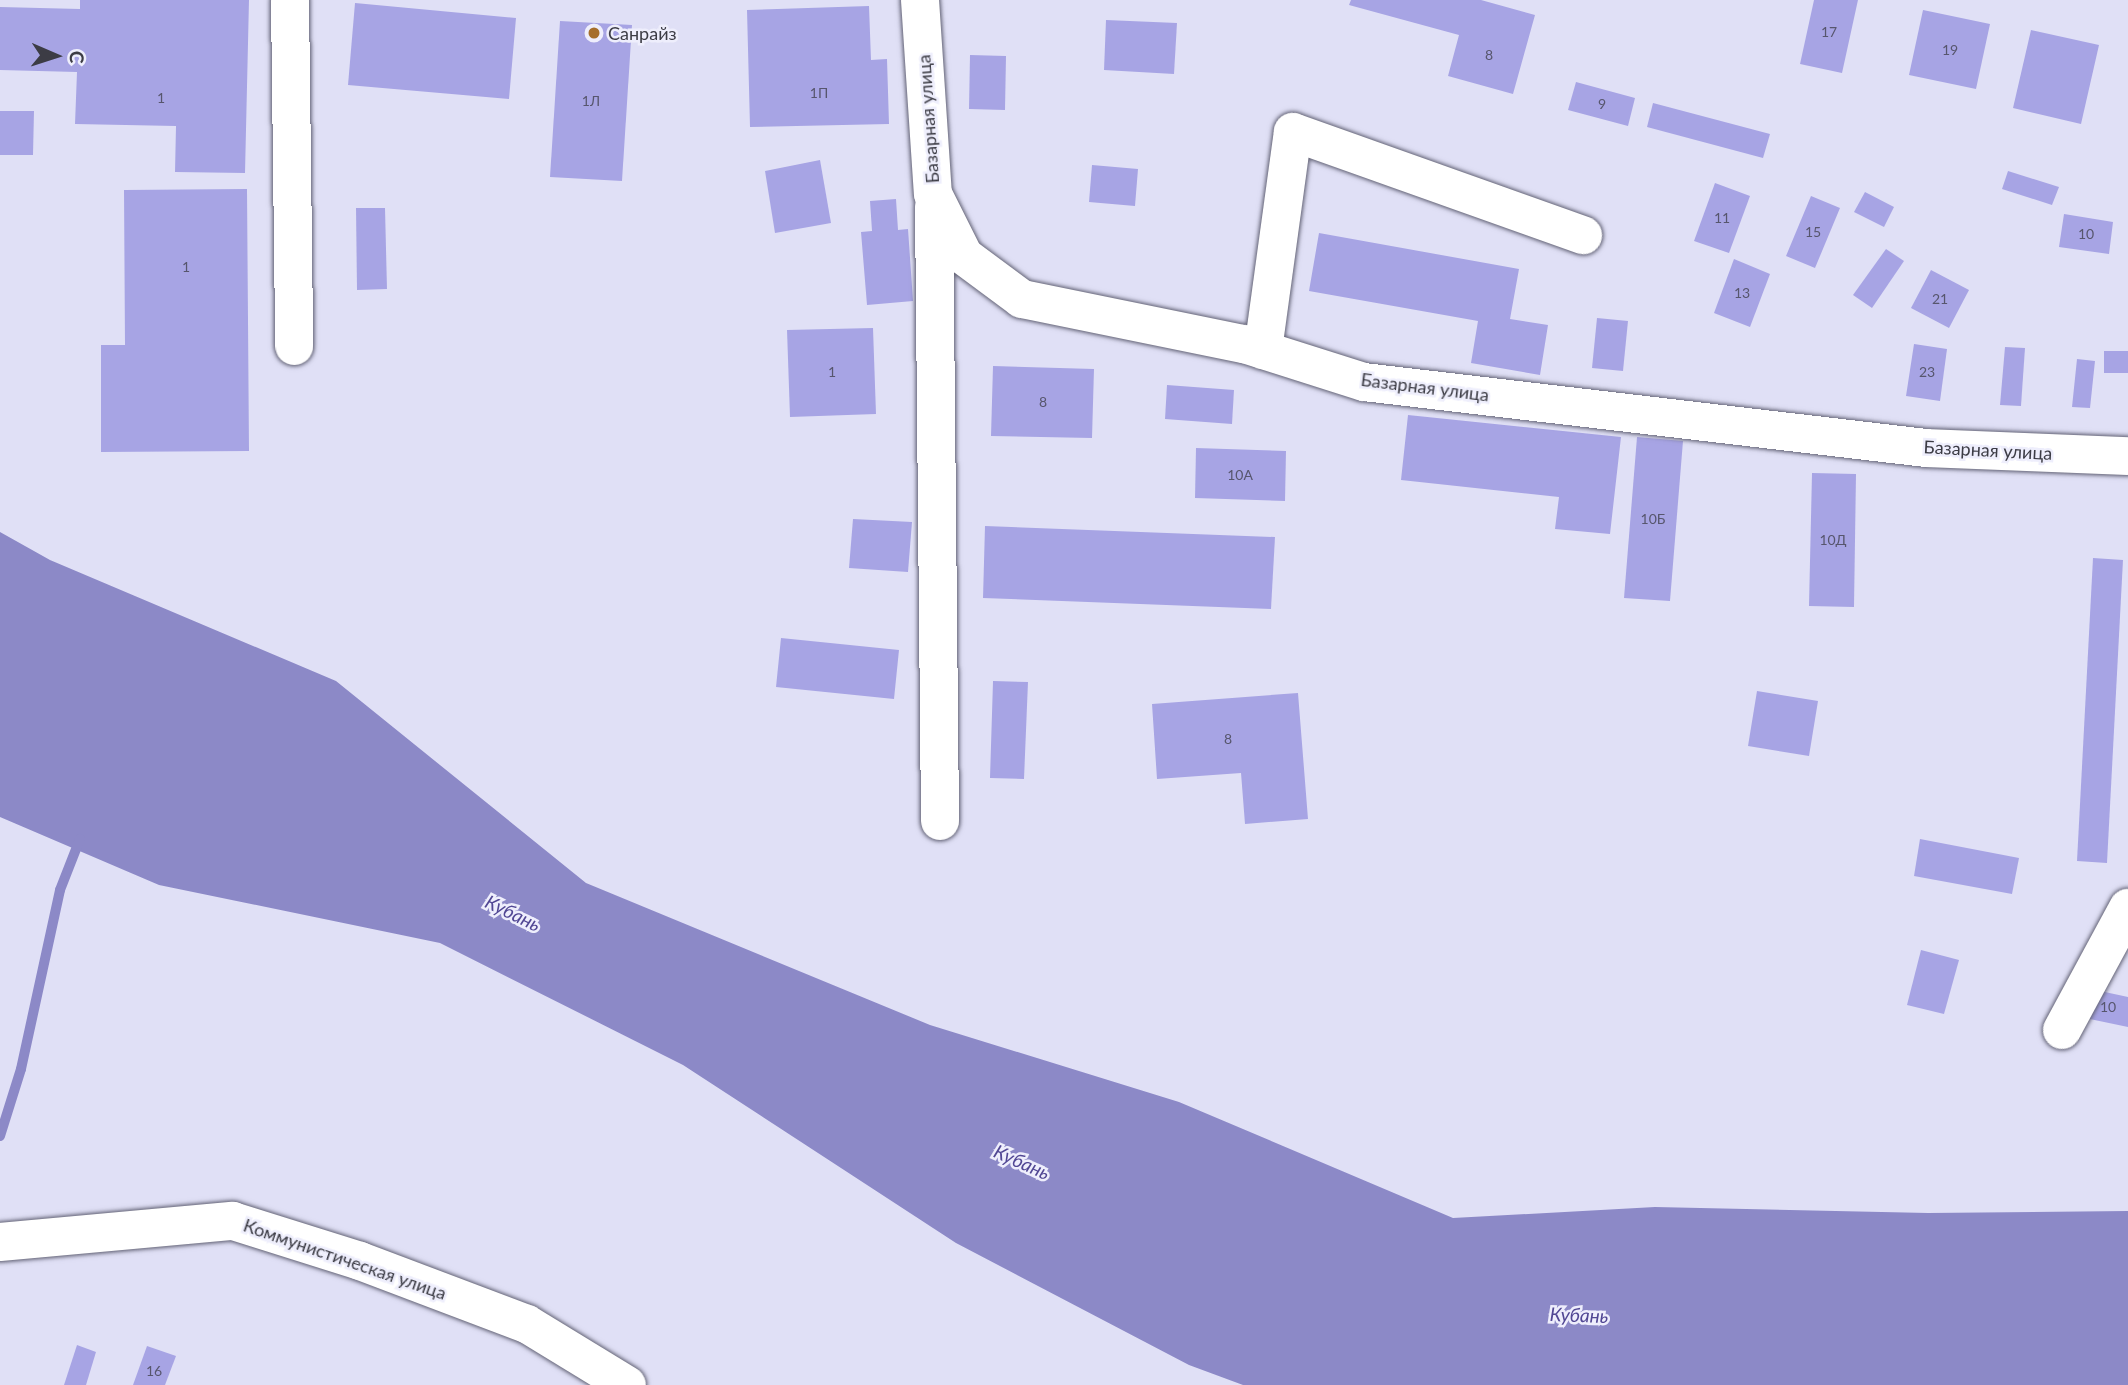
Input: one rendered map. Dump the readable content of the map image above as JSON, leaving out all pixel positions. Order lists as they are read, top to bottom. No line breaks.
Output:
{"streets":{"street":["Базарная улица","Коммунистическая улица"]},"water":["Кубань"],"places":["Санрайз"],"house_numbers":["17","19","8","1П","1","1Л","9","11","15","10","1","13","21","1","23","8","10А","10Б","10Д","8","10","16"],"north":"right"}
